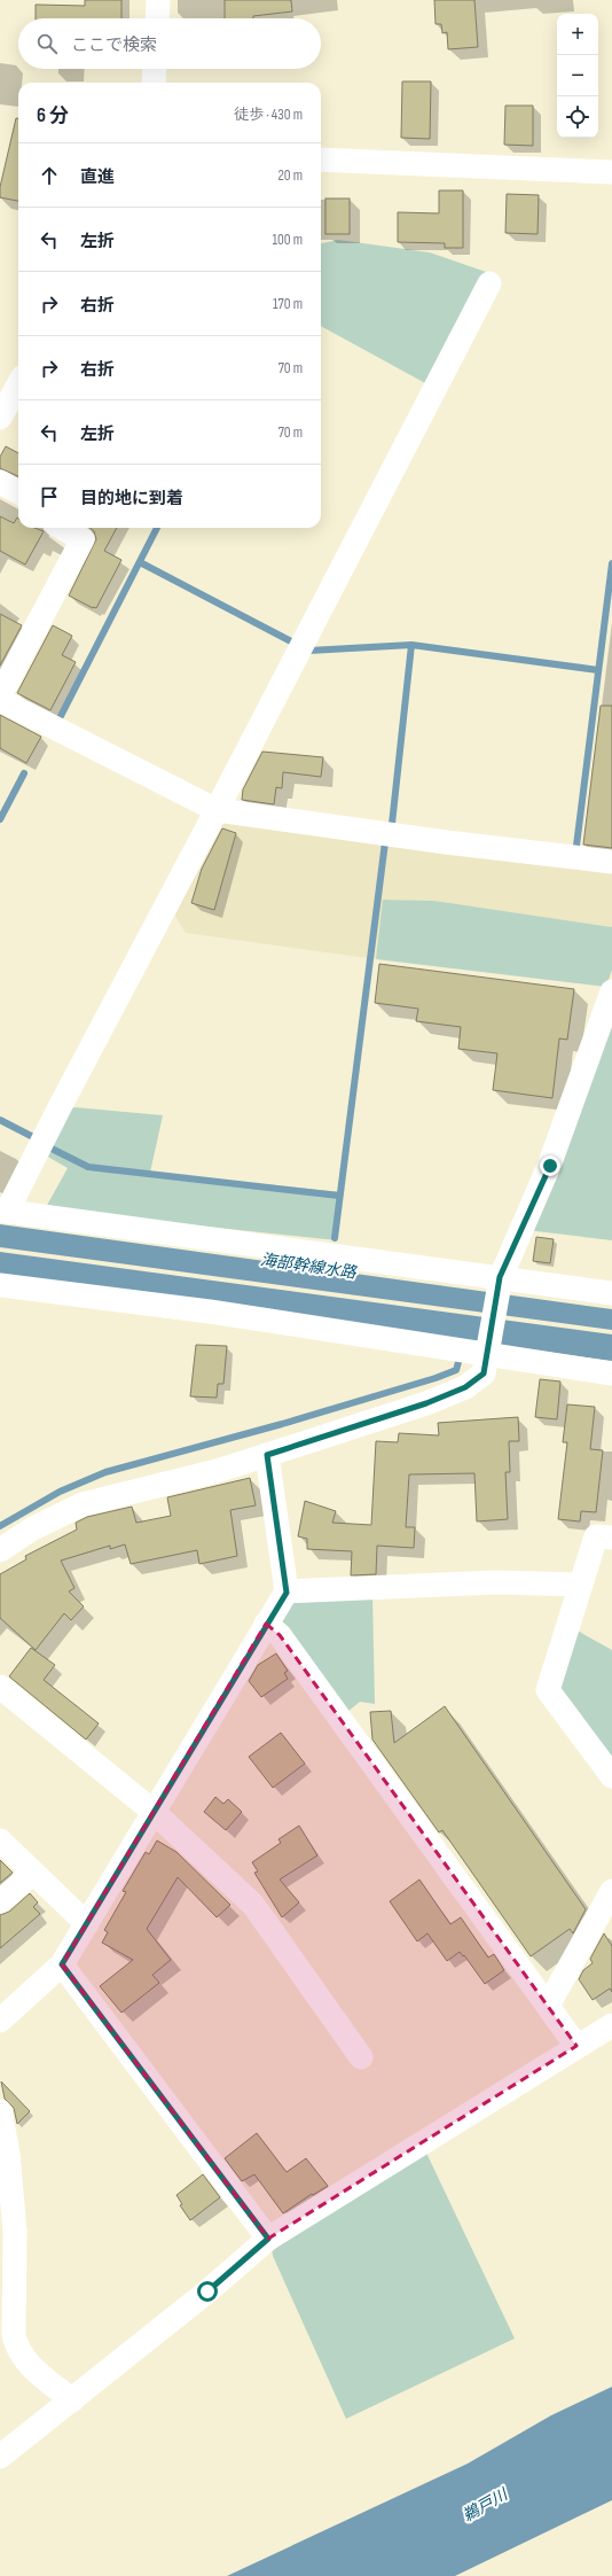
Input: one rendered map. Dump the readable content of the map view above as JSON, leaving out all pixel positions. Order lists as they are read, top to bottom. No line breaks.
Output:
{"water":["海部幹線水路","鵜戸川"],"page":{"map_buttons":["+","−"],"search":"ここで検索","heading":["6 分","徒歩 · 430 m"],"list":[["直進","20 m"],["左折","100 m"],["右折","170 m"],["右折","70 m"],["左折","70 m"],"目的地に到着"]}}
